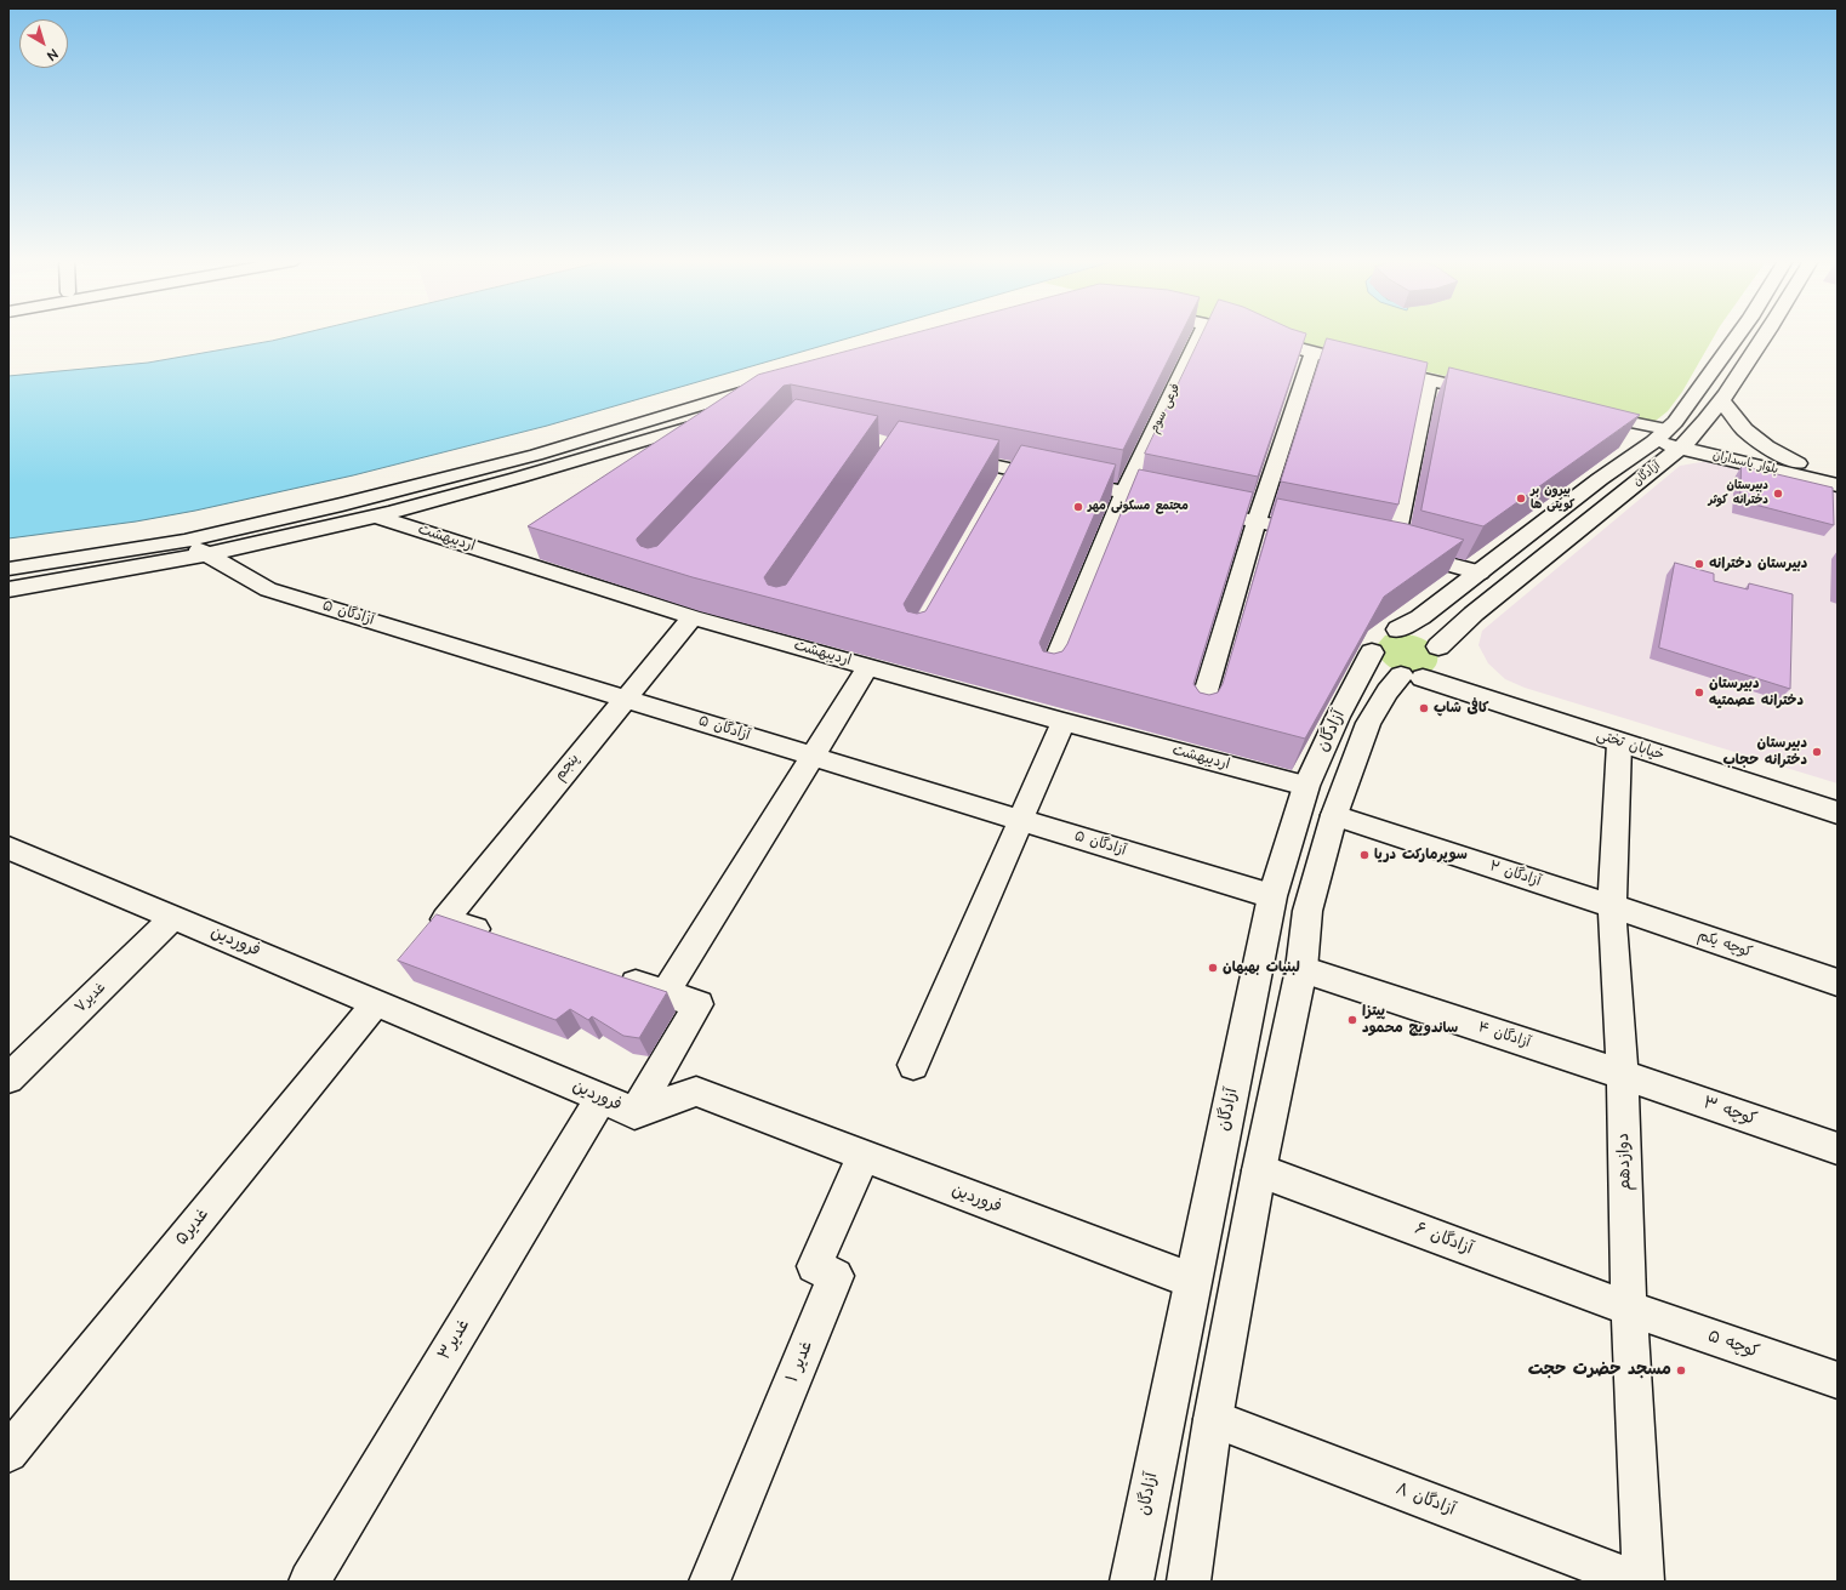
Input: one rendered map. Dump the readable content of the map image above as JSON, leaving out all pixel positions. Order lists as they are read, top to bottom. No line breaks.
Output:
{"streets":{"main road":["بلوار پاسداران","آزادگان","خیابان تختی"],"street":["فرعی سوم","اردیبهشت","آزادگان ۵","پنجم","آزادگان ۲","فروردین","کوچه یکم","غدیر۷","آزادگان ۴","کوچه ۳","دوازدهم","غدیر۵","آزادگان ۶","غدیر۳","کوچه ۵","غدیر ۱","آزادگان ۸"]},"crossings":[["بلوار پاسداران","آزادگان"],["آزادگان","اردیبهشت"],["آزادگان","آزادگان ۵"],["آزادگان","خیابان تختی"],["آزادگان","آزادگان ۲"],["آزادگان","فروردین"],["آزادگان","آزادگان ۴"],["آزادگان","آزادگان ۶"],["آزادگان","آزادگان ۸"],["اردیبهشت","پنجم"],["آزادگان ۵","پنجم"],["خیابان تختی","دوازدهم"],["آزادگان ۲","کوچه یکم"],["آزادگان ۲","دوازدهم"],["فروردین","غدیر۷"],["فروردین","غدیر۵"],["فروردین","غدیر۳"],["فروردین","غدیر ۱"],["کوچه یکم","دوازدهم"],["آزادگان ۴","کوچه ۳"],["آزادگان ۴","دوازدهم"],["کوچه ۳","دوازدهم"],["دوازدهم","آزادگان ۶"],["دوازدهم","کوچه ۵"],["آزادگان ۶","کوچه ۵"]],"places":["دبیرستان دخترانه کوثر","بیرون بر کویتی ها","مجتمع مسکونی مهر","دبیرستان دخترانه","دبیرستان دخترانه عصمتیه","کافی شاپ","دبیرستان دخترانه حجاب","سوپرمارکت دریا","لبنیات بهبهان","پیتزا ساندویچ محمود","مسجد حضرت حجت"],"north":"bottom right"}
